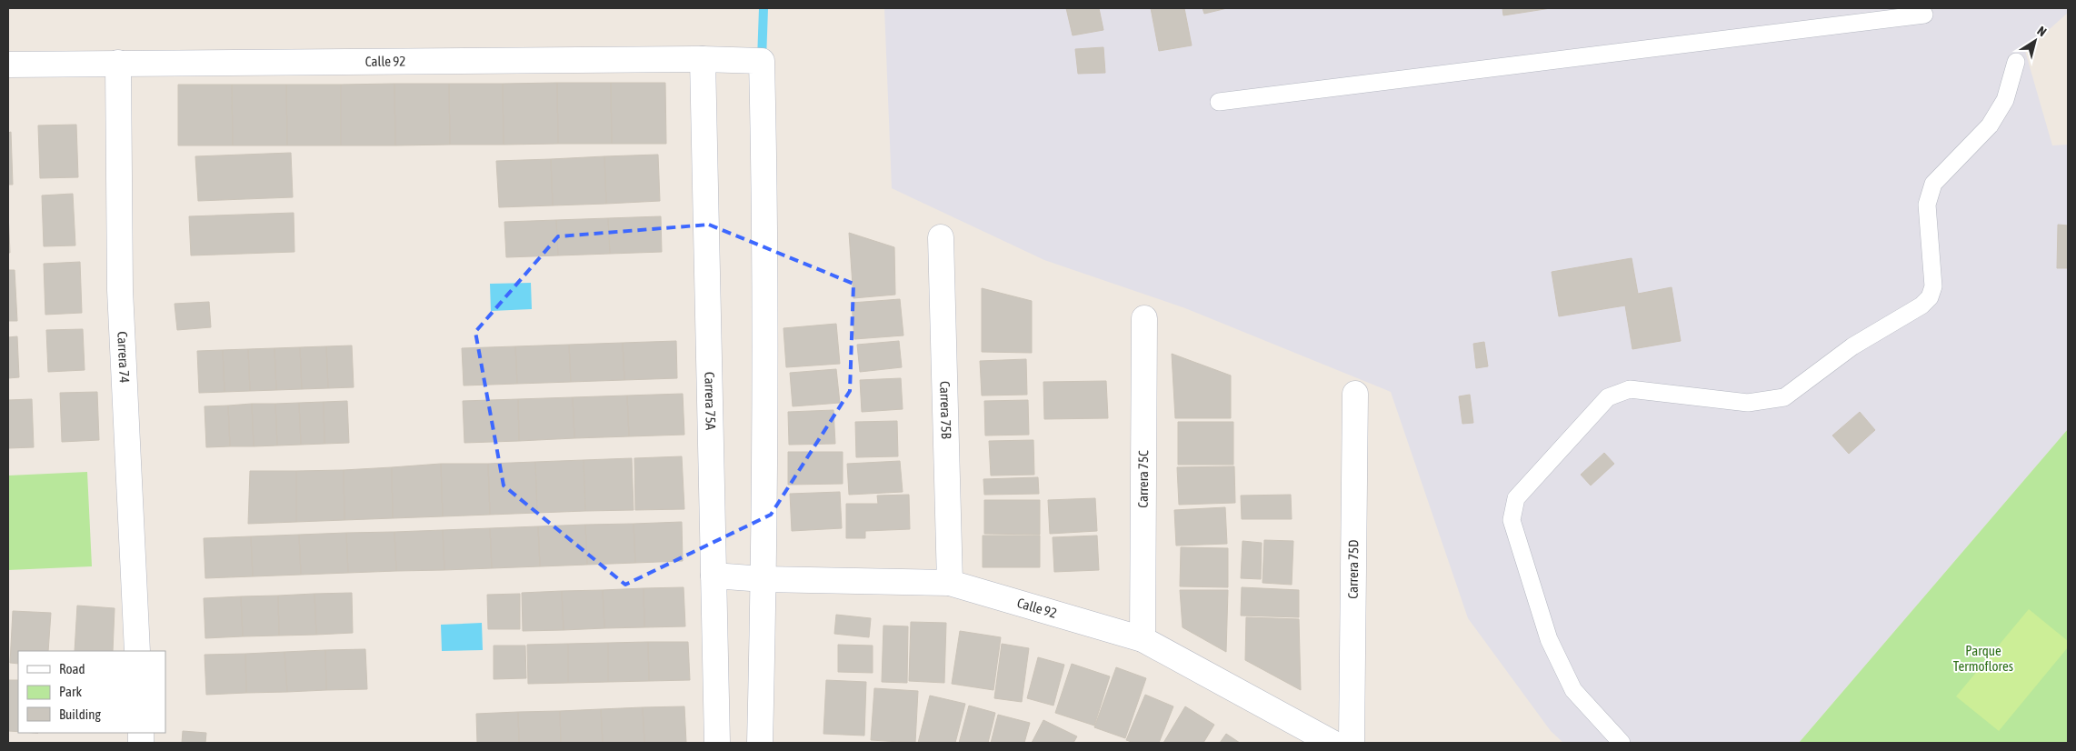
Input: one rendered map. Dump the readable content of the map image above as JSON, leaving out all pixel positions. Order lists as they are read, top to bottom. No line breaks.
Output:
{"streets":{"street":["Calle 92","Carrera 74","Carrera 75A","Carrera 75B","Carrera 75C","Carrera 75D"]},"crossings":[["Calle 92","Carrera 74"],["Calle 92","Carrera 75A"],["Calle 92","Carrera 75B"],["Calle 92","Carrera 75C"]],"parks":["Parque Termoflores"],"legend":["Road","Park","Building"],"north":"top right"}
